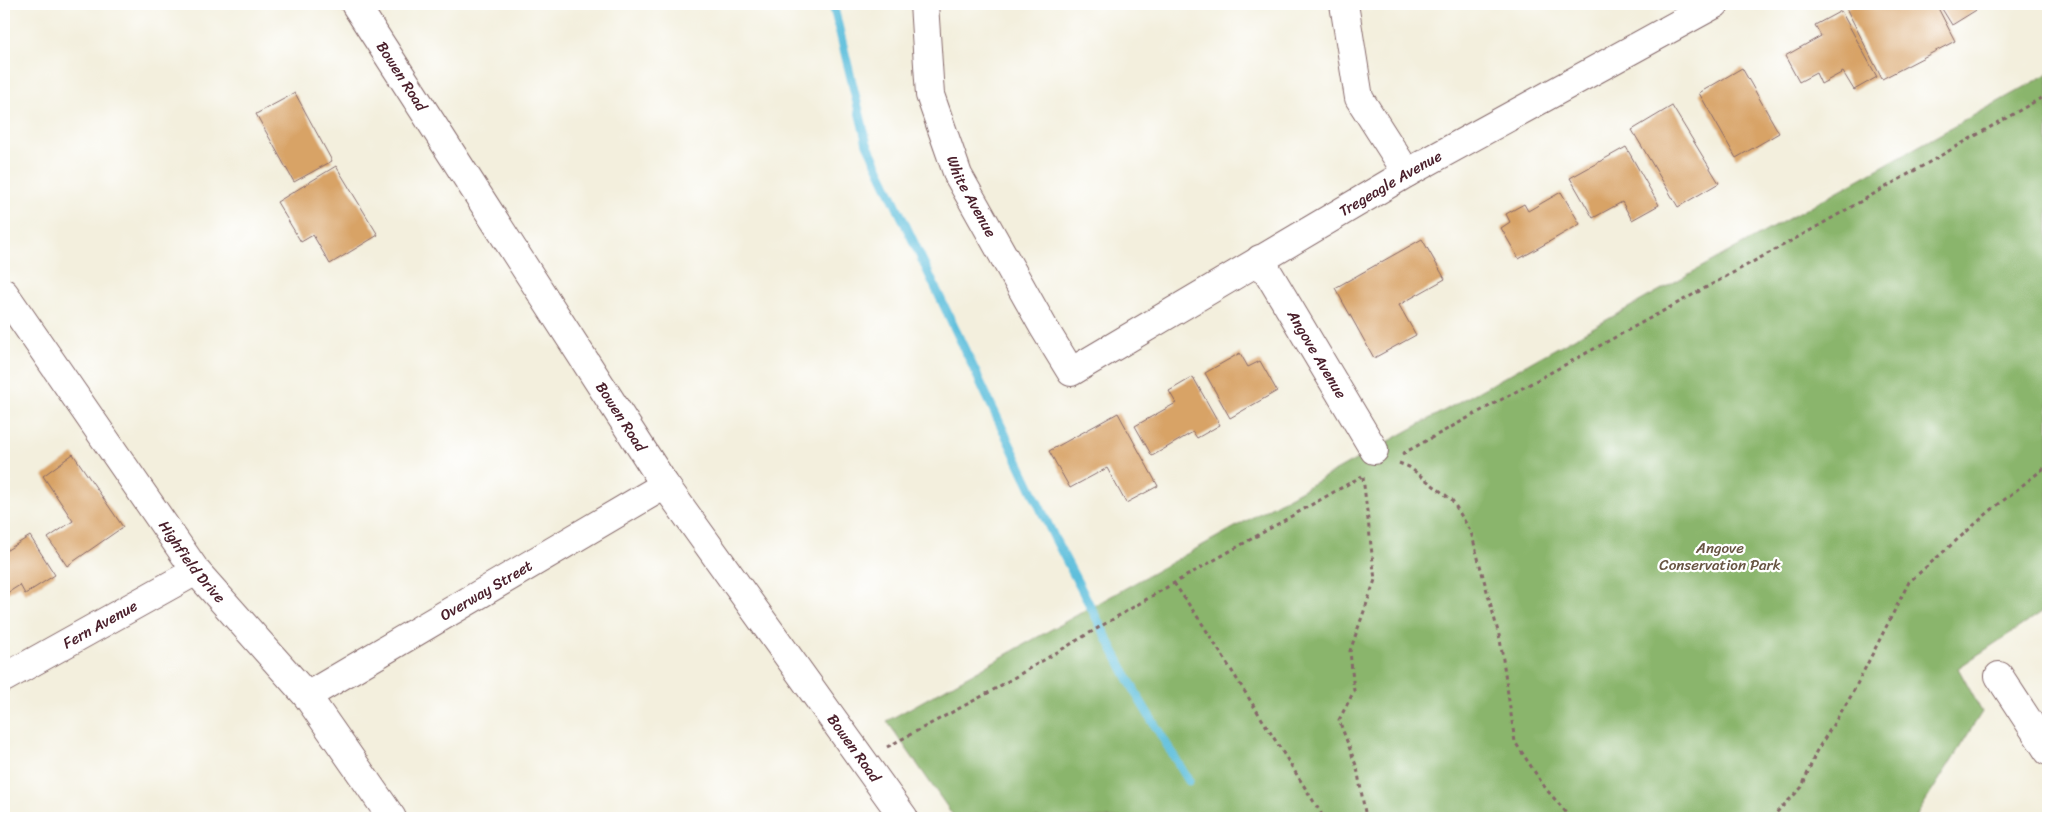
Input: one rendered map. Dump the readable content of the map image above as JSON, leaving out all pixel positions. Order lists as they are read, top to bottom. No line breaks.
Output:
{"streets":{"street":["Bowen Road","Tregeagle Avenue","White Avenue","Angove Avenue","Highfield Drive","Overway Street","Fern Avenue"]},"crossings":[["Bowen Road","Overway Street"],["Tregeagle Avenue","White Avenue"],["Tregeagle Avenue","Angove Avenue"],["Highfield Drive","Overway Street"],["Highfield Drive","Fern Avenue"]],"parks":["Angove Conservation Park"]}
